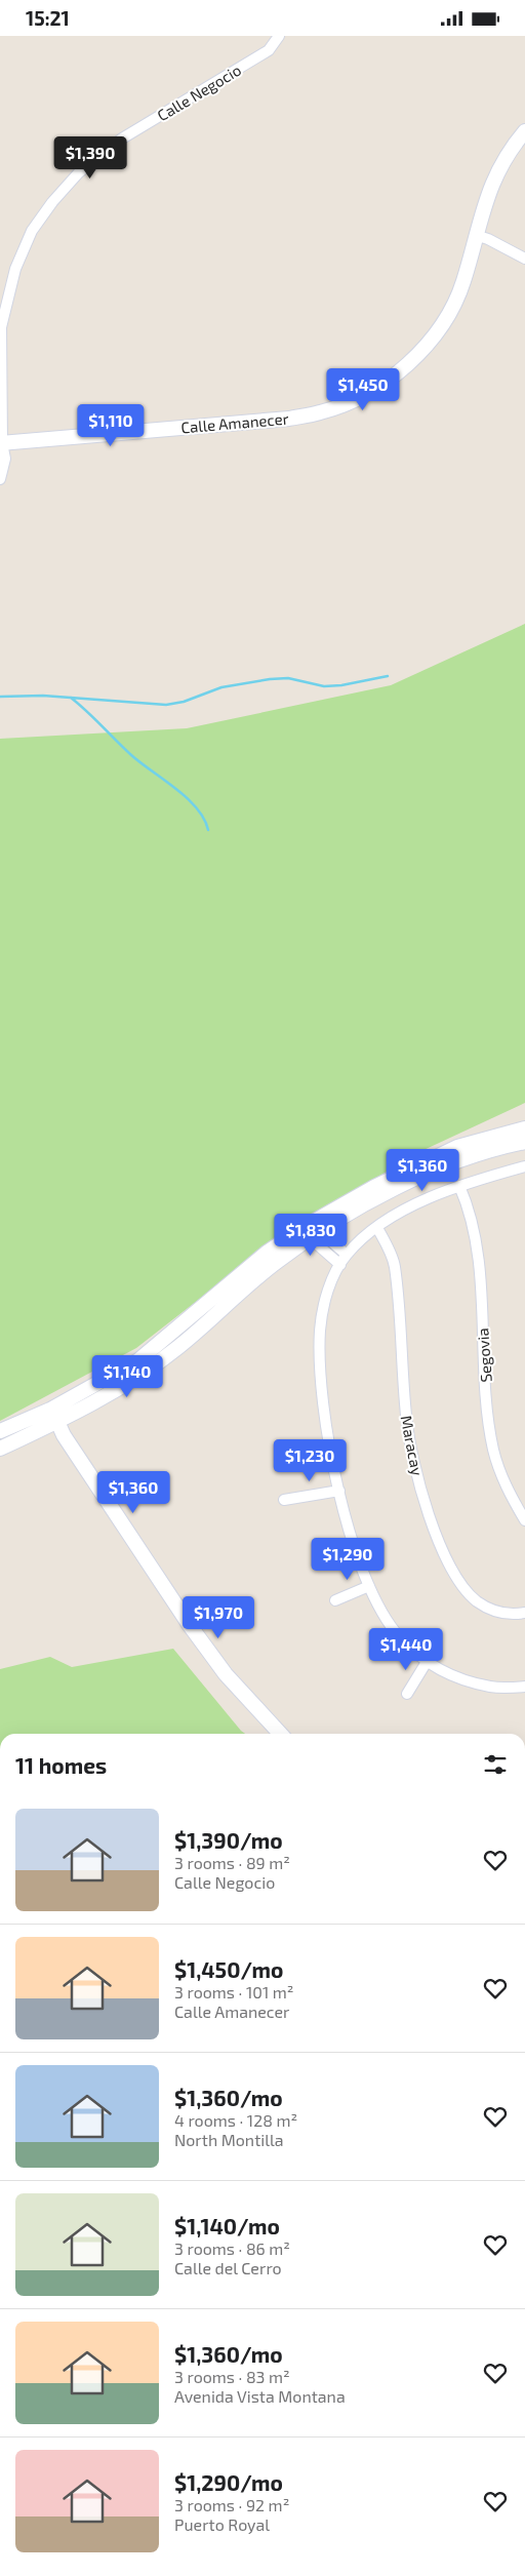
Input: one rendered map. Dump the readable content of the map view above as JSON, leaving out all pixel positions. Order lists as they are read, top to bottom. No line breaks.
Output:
{"streets":{"street":["Calle Negocio","Calle Amanecer","Segovia","Maracay"]},"crossings":[["Calle Negocio","Calle Amanecer"]],"page":{"status":"15:21","price":["$1,390","$1,450","$1,110","$1,360","$1,830","$1,140","$1,230","$1,360","$1,290","$1,970","$1,440"],"heading":"11 homes","list":[{"name":"$1,390/mo","note":"3 rooms · 89 m² · Calle Negocio"},{"name":"$1,450/mo","note":"3 rooms · 101 m² · Calle Amanecer"},{"name":"$1,360/mo","note":"4 rooms · 128 m² · North Montilla"},{"name":"$1,140/mo","note":"3 rooms · 86 m² · Calle del Cerro"},{"name":"$1,360/mo","note":"3 rooms · 83 m² · Avenida Vista Montana"},{"name":"$1,290/mo","note":"3 rooms · 92 m² · Puerto Royal"}]}}
